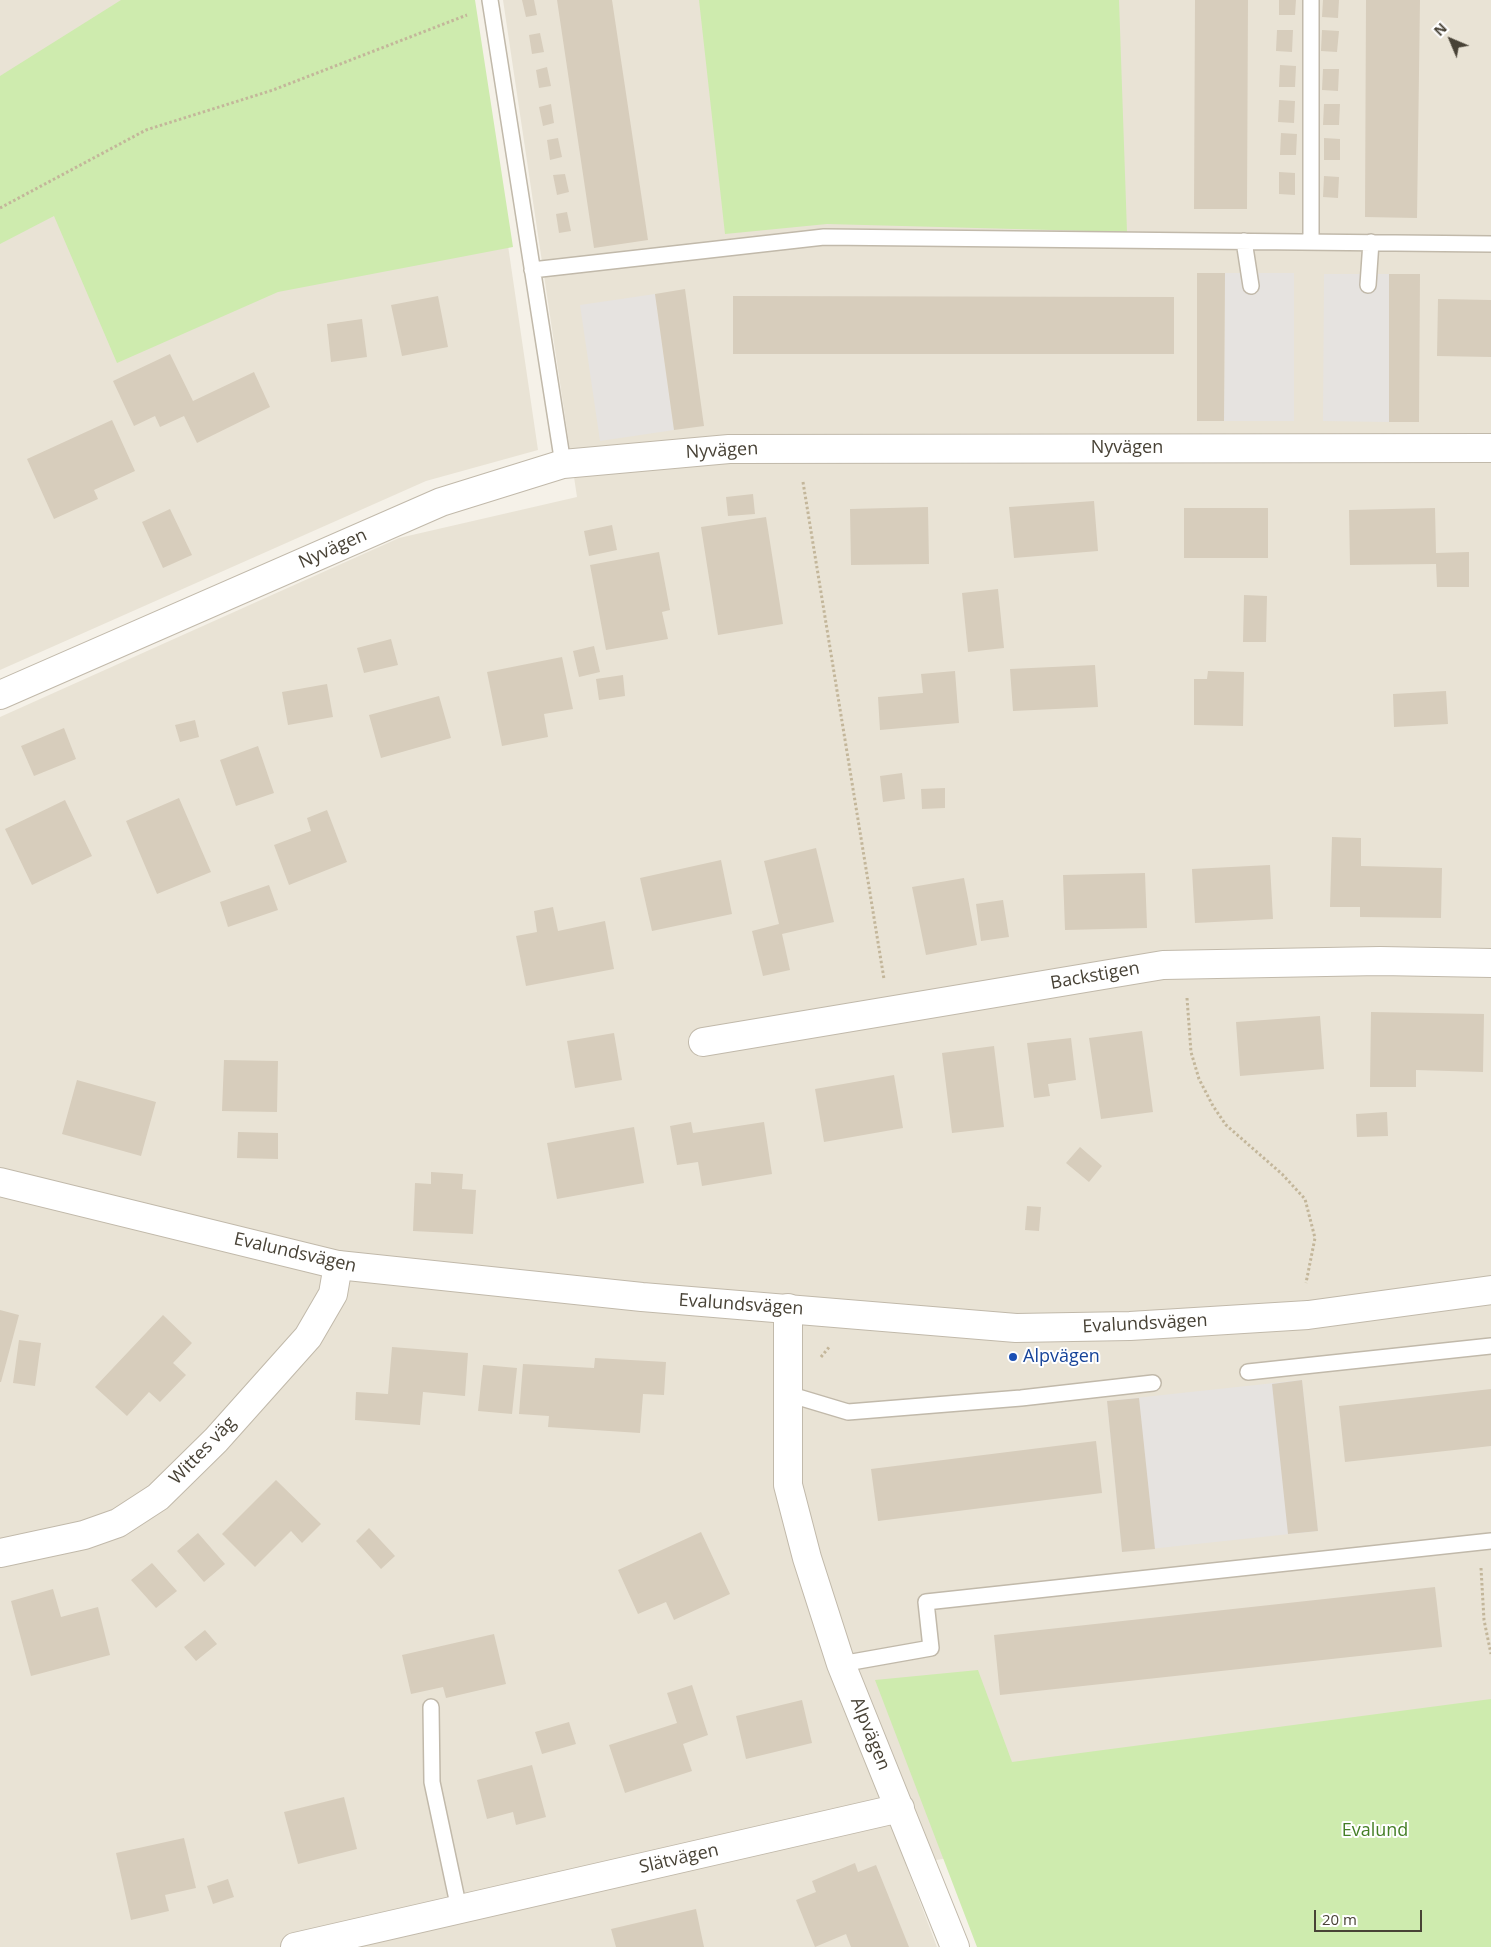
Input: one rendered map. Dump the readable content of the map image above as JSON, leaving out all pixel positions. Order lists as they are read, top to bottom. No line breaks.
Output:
{"streets":{"street":["Nyvägen","Backstigen","Evalundsvägen","Wittes väg","Alpvägen","Slätvägen"]},"crossings":[["Evalundsvägen","Wittes väg"],["Evalundsvägen","Alpvägen"],["Alpvägen","Slätvägen"]],"parks":["Evalund"],"places":["Alpvägen"],"scale_bar":"20 m","north":"top left"}
